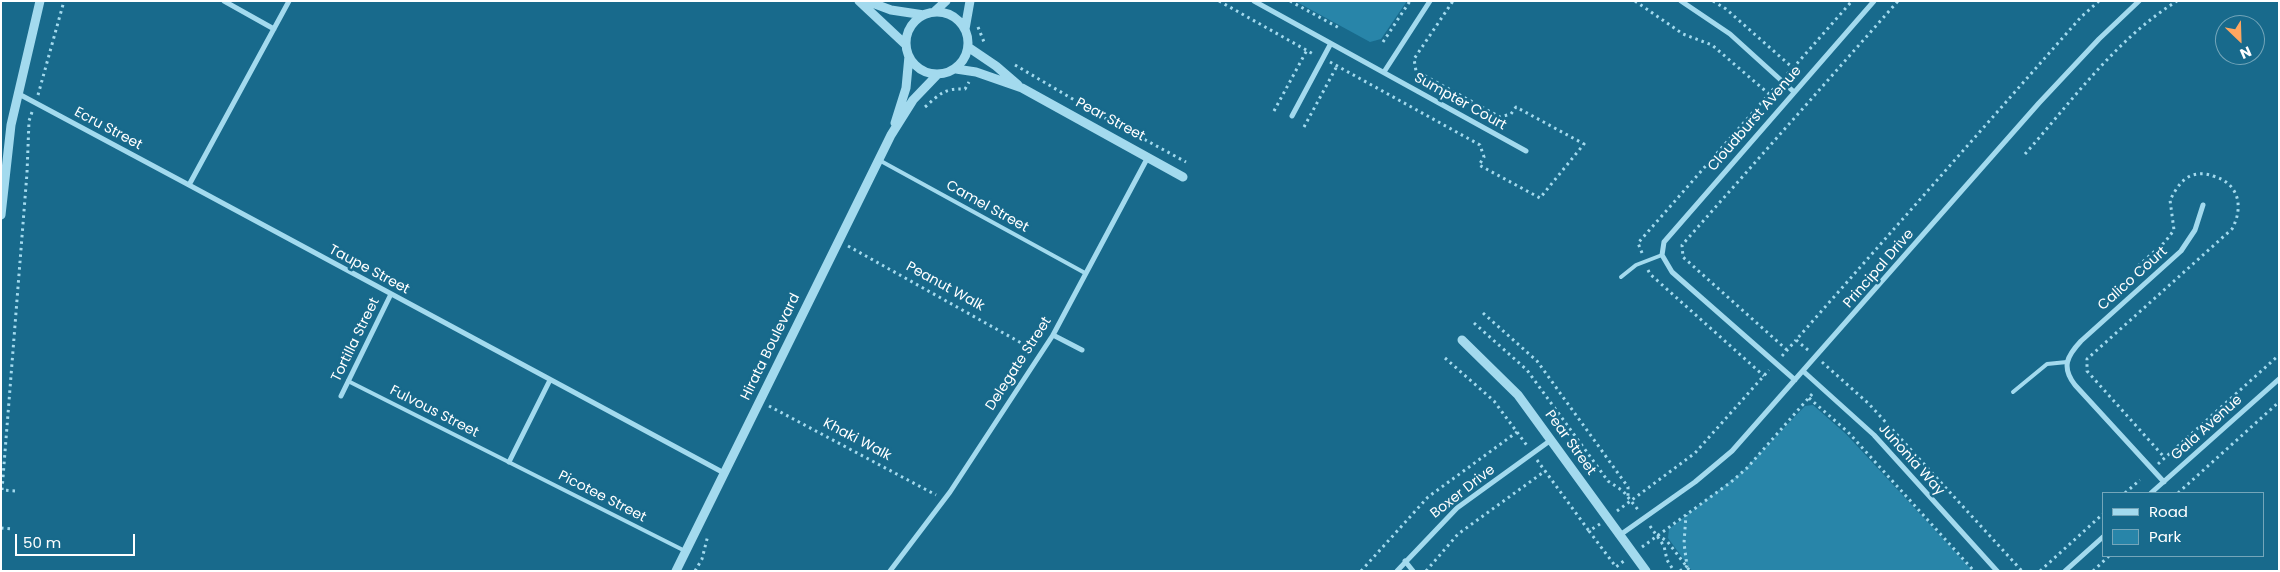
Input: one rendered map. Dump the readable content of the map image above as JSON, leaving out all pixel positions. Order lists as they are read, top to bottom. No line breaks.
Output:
{"streets":{"street":["Sumpter Court","Cloudburst Avenue","Pear Street","Ecru Street","Principal Drive","Taupe Street","Calico Court","Tortilla Street","Hirata Boulevard","Delegate Street","Gala Avenue","Junonia Way","Boxer Drive"],"lane":["Camel Street","Fulvous Street","Picotee Street"],"path":["Peanut Walk","Khaki Walk"]},"crossings":[["Pear Street","Principal Drive"],["Pear Street","Hirata Boulevard"],["Pear Street","Delegate Street"],["Pear Street","Boxer Drive"],["Ecru Street","Taupe Street"],["Camel Street","Hirata Boulevard"],["Camel Street","Delegate Street"],["Principal Drive","Junonia Way"],["Taupe Street","Tortilla Street"],["Taupe Street","Hirata Boulevard"],["Peanut Walk","Hirata Boulevard"],["Peanut Walk","Delegate Street"],["Tortilla Street","Fulvous Street"],["Hirata Boulevard","Khaki Walk"],["Hirata Boulevard","Picotee Street"],["Delegate Street","Khaki Walk"],["Fulvous Street","Picotee Street"]],"legend":["Road","Park"],"scale_bar":"50 m","north":"bottom right"}
